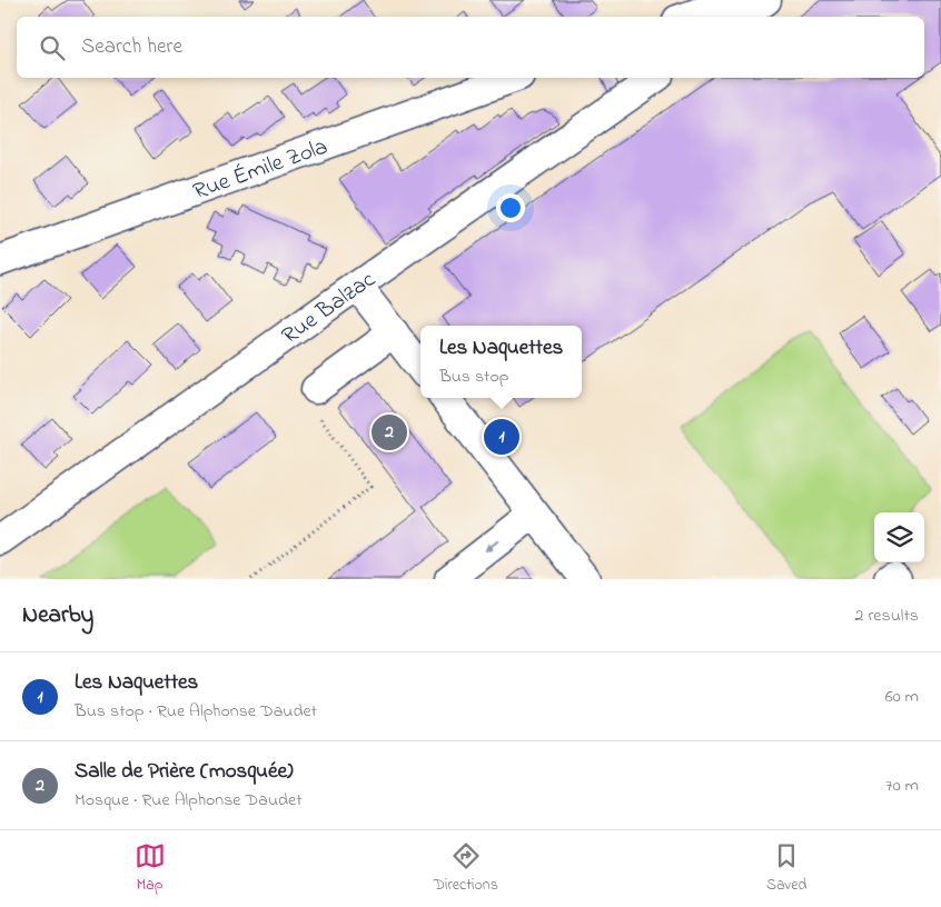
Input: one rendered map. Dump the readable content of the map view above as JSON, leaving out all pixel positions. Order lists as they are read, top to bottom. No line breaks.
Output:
{"streets":{"street":["Rue Émile Zola","Rue Balzac"]},"page":{"search":"Search here","popup":["Les Naquettes","Bus stop"],"pins":["2","1"],"heading":["Nearby","2 results"],"list":[{"mark":"1","name":"Les Naquettes","note":"Bus stop · Rue Alphonse Daudet","value":"60 m"},{"mark":"2","name":"Salle de Prière (mosquée)","note":"Mosque · Rue Alphonse Daudet","value":"70 m"}],"nav":["Map","Directions","Saved"]}}
